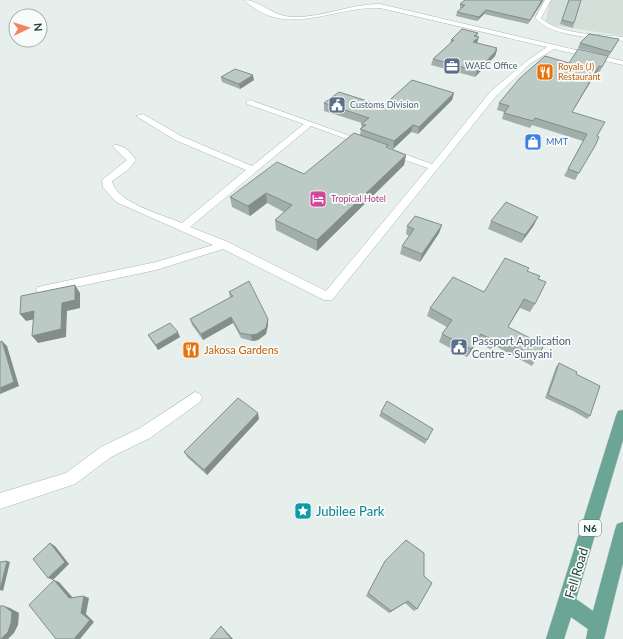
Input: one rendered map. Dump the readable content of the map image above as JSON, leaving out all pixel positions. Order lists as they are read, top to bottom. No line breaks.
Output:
{"streets":{"main road":["N6","Fell Road"]},"places":{"office":["WAEC Office"],"restaurant":["Royals (J) Restaurant","Jakosa Gardens"],"public building":["Customs Division","Passport Application Centre - Sunyani"],"shop":["MMT"],"hotel":["Tropical Hotel"],"place":["Jubilee Park"]},"north":"right"}
